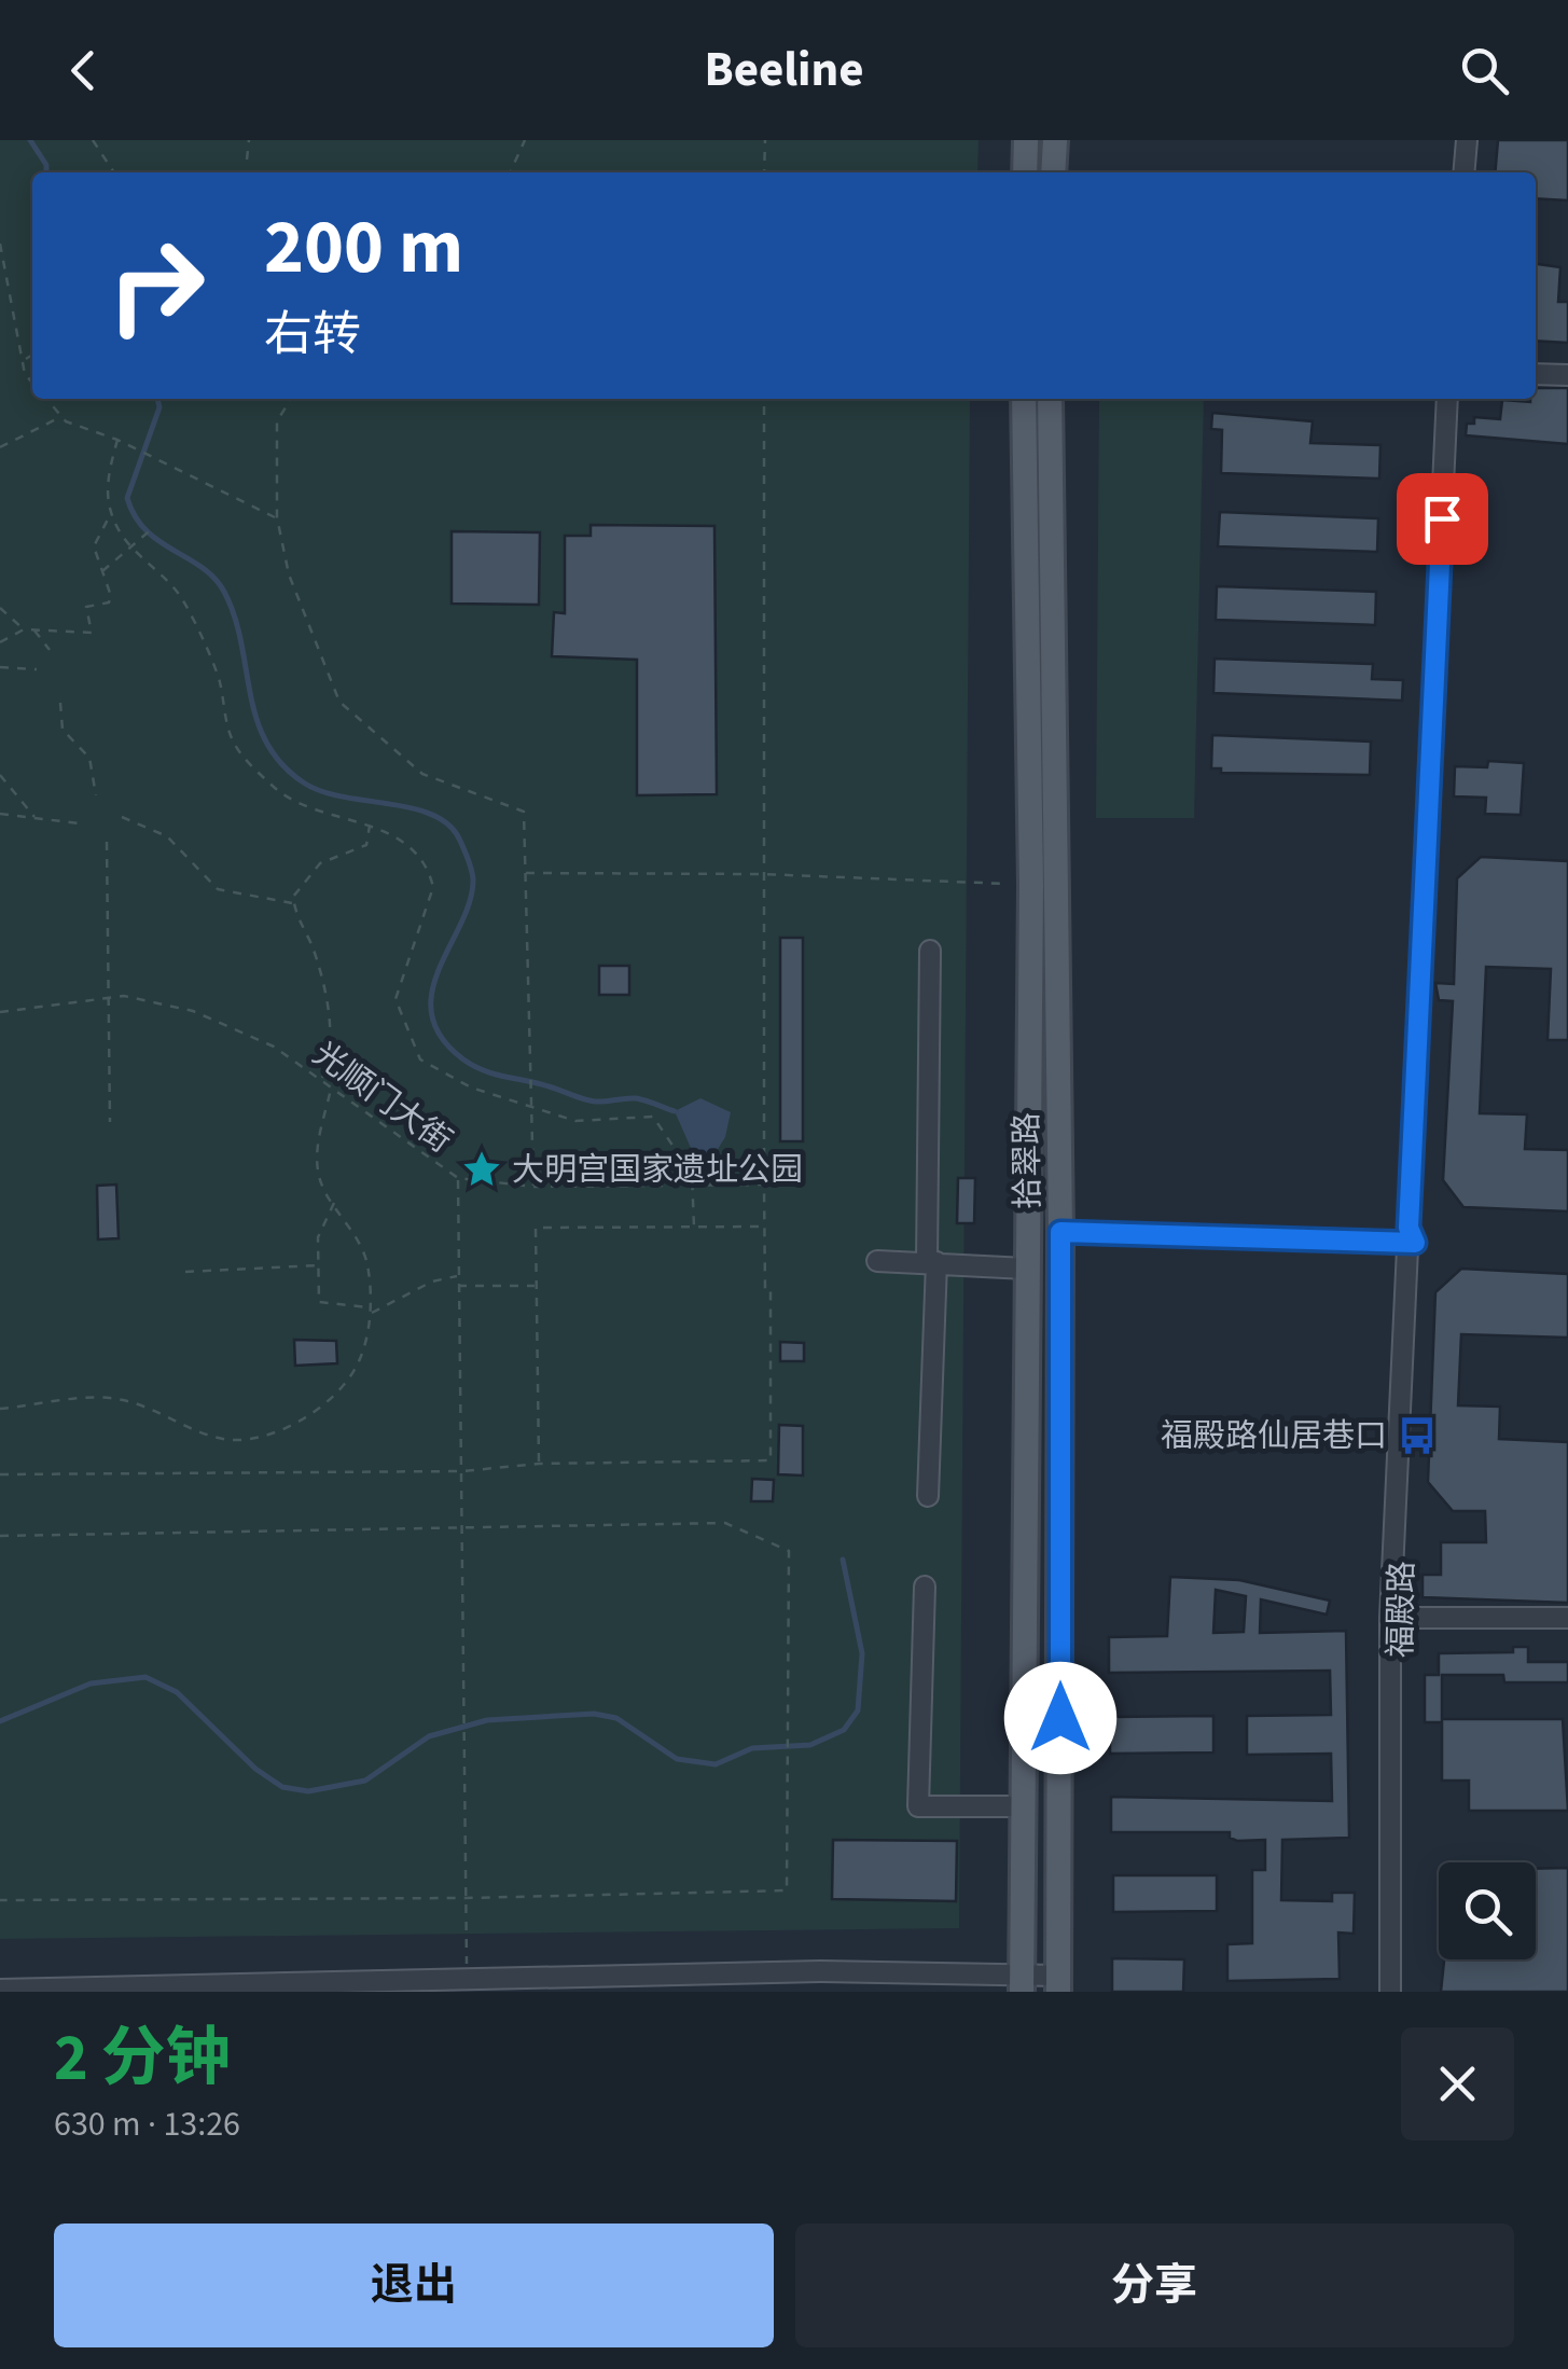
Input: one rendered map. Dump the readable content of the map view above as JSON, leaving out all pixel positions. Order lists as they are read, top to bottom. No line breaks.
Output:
{"streets":{"main road":["拾翠路"],"street":["福殿路"],"path":["光顺门大街"]},"places":{"place":["大明宫国家遗址公园"],"bus stop":["福殿路仙居巷口"]},"page":{"header":"Beeline","turn":["200 m","右转"],"heading":["2 分钟","630 m · 13:26"],"buttons":["退出","分享"]}}
